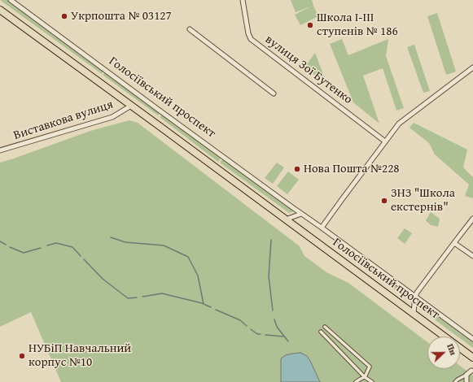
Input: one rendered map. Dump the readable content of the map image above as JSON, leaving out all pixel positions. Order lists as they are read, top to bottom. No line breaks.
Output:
{"streets":{"highway":["Голосіївський проспект"],"street":["вулиця Зої Бутенко","Виставкова вулиця"]},"crossings":[["Голосіївський проспект","Виставкова вулиця"]],"places":["Укрпошта № 03127","Школа І-ІІІ ступенів № 186","Нова Пошта №228","ЗНЗ \"Школа екстернів\"","НУБіП Навчальний корпус №10"],"north":"right"}
